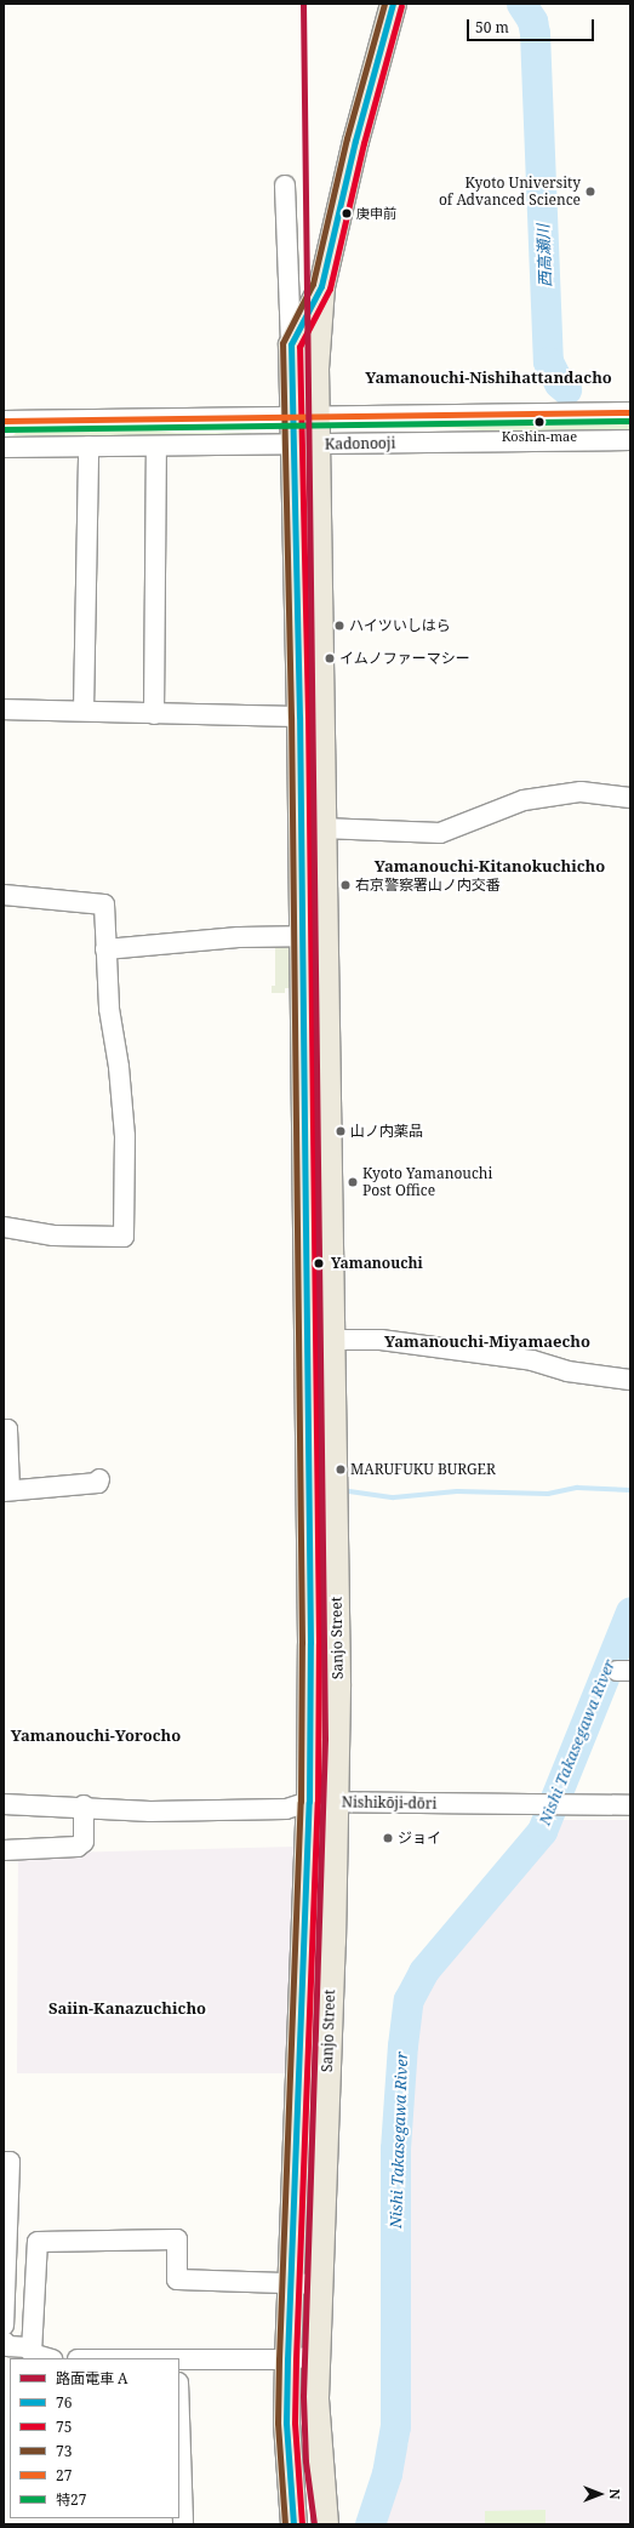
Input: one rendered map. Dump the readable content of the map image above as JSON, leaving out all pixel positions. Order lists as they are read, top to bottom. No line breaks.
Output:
{"streets":{"main road":["Sanjo Street"],"street":["Kadonooji","Nishikōji-dōri"]},"crossings":[["Kadonooji","Sanjo Street"],["Sanjo Street","Nishikōji-dōri"]],"districts":["Yamanouchi-Nishihattandacho","Yamanouchi-Kitanokuchicho","Yamanouchi-Miyamaecho","Yamanouchi-Yorocho","Saiin-Kanazuchicho"],"water":["西高瀬川","Nishi Takasegawa River"],"places":["Kyoto University of Advanced Science","庚申前","Koshin-mae","ハイツいしはら","イムノファーマシー","右京警察署山ノ内交番","山ノ内薬品","Kyoto Yamanouchi Post Office","Yamanouchi","MARUFUKU BURGER","ジョイ"],"lines":["tram line A","transit line 76","transit line 73","transit line 75","transit line 27","transit line 特27"],"legend":["路面電車 A","76","75","73","27","特27"],"scale_bar":"50 m","north":"right"}
